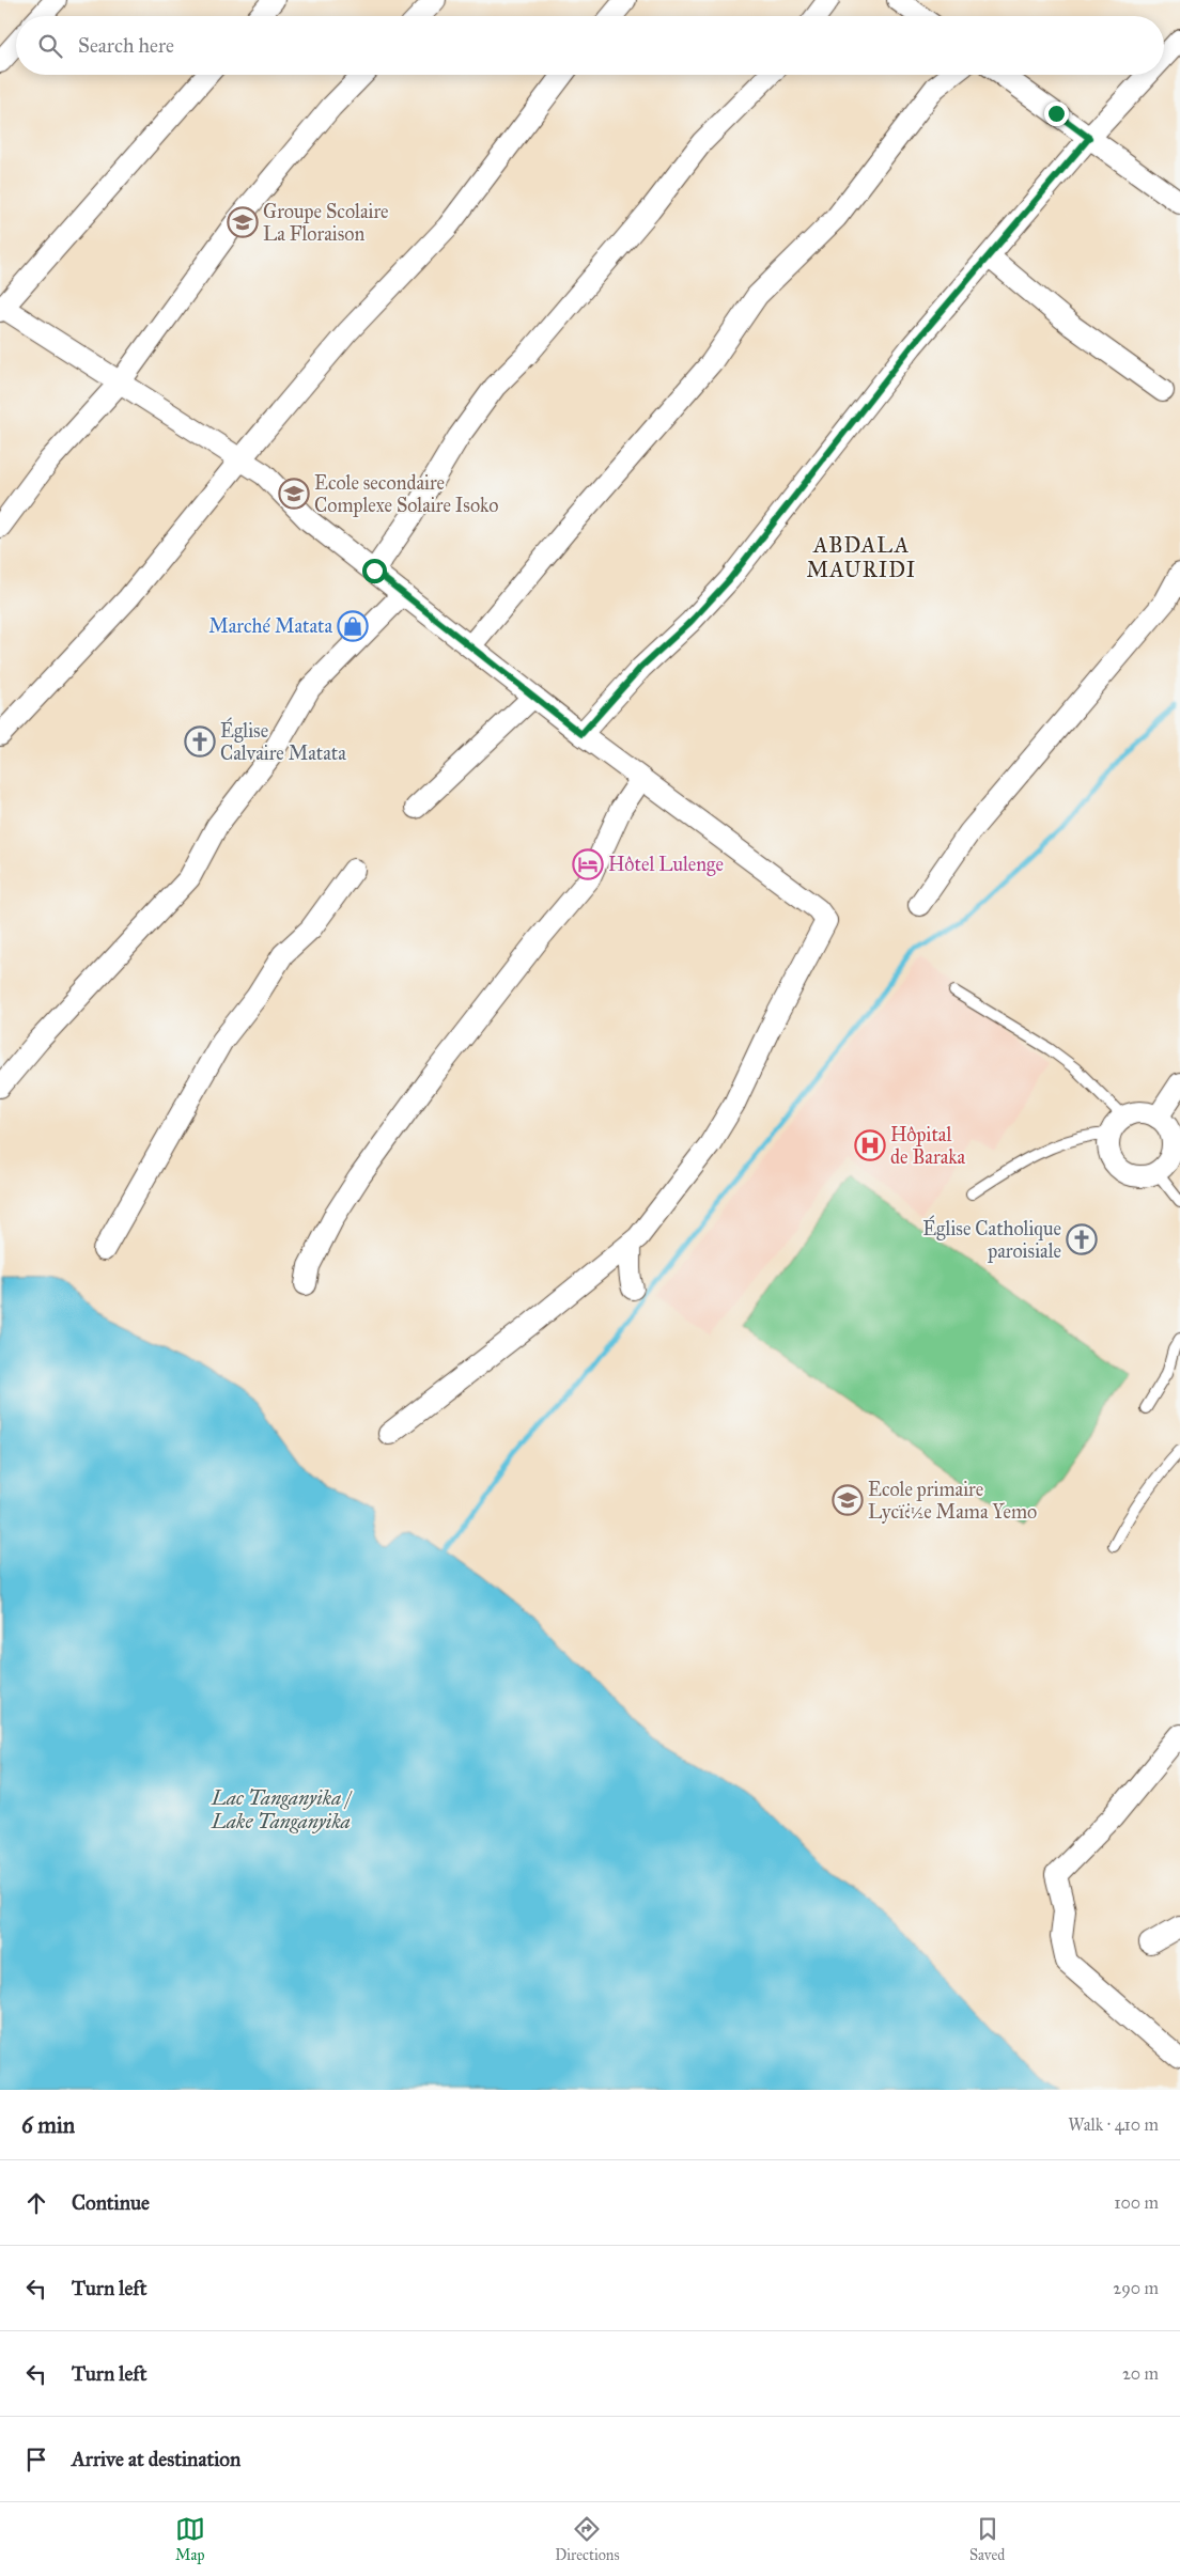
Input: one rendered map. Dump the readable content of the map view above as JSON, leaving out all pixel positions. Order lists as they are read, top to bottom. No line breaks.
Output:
{"districts":["ABDALA MAURIDI"],"water":["Lac Tanganyika / Lake Tanganyika"],"places":{"school or university":["Groupe Scolaire La Floraison","Ecole secondaire Complexe Solaire Isoko","Ecole primaire Lycï¿½e Mama Yemo"],"shop":["Marché Matata"],"church":["Église Calvaire Matata","Église Catholique paroisiale"],"hotel":["Hôtel Lulenge"],"hospital":["Hôpital de Baraka"]},"page":{"search":"Search here","heading":["6 min","Walk · 410 m"],"list":[["Continue","100 m"],["Turn left","290 m"],["Turn left","20 m"],"Arrive at destination"],"nav":["Map","Directions","Saved"]}}
